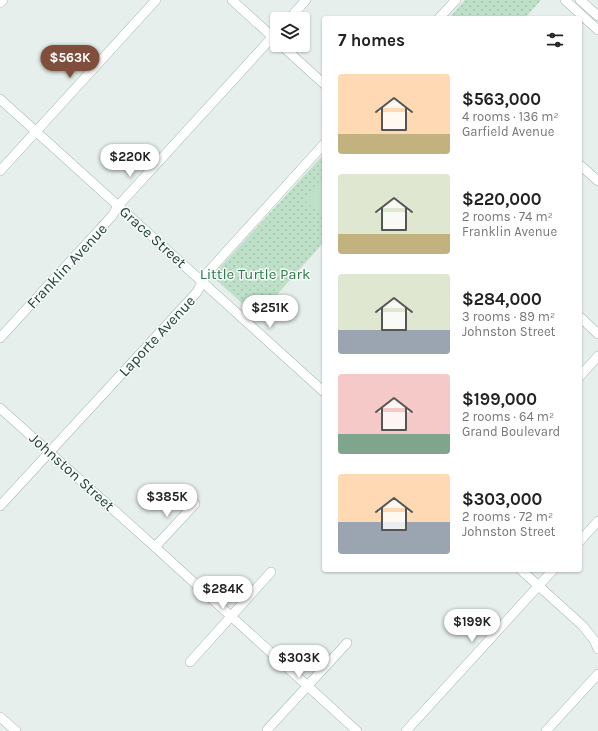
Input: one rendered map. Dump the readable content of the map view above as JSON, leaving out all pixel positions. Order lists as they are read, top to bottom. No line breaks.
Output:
{"streets":{"street":["Grace Street","Franklin Avenue","Laporte Avenue","Johnston Street"]},"crossings":[["Grace Street","Franklin Avenue"],["Grace Street","Laporte Avenue"],["Laporte Avenue","Johnston Street"]],"parks":["Little Turtle Park"],"page":{"heading":"7 homes","price":["$563K","$220K","$251K","$385K","$284K","$199K","$303K"],"list":[{"name":"$563,000","note":"4 rooms · 136 m² · Garfield Avenue"},{"name":"$220,000","note":"2 rooms · 74 m² · Franklin Avenue"},{"name":"$284,000","note":"3 rooms · 89 m² · Johnston Street"},{"name":"$199,000","note":"2 rooms · 64 m² · Grand Boulevard"},{"name":"$303,000","note":"2 rooms · 72 m² · Johnston Street"}]}}
